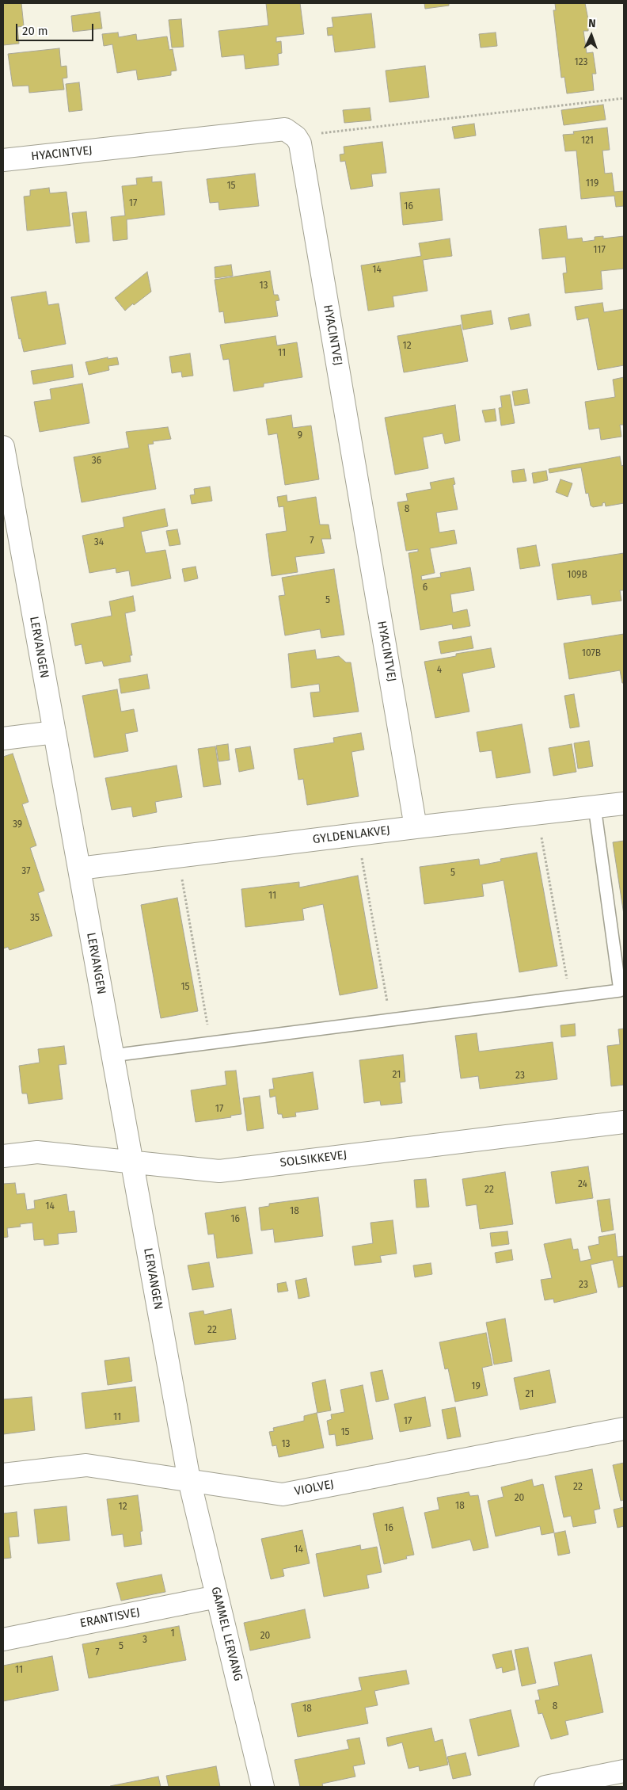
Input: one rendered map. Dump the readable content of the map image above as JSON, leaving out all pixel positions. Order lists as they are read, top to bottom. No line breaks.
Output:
{"streets":{"street":["HYACINTVEJ","LERVANGEN","GYLDENLAKVEJ","SOLSIKKEVEJ","VIOLVEJ","ERANTISVEJ","GAMMEL LERVANG"]},"crossings":[["HYACINTVEJ","GYLDENLAKVEJ"],["LERVANGEN","GYLDENLAKVEJ"],["LERVANGEN","SOLSIKKEVEJ"],["LERVANGEN","VIOLVEJ"],["LERVANGEN","GAMMEL LERVANG"],["VIOLVEJ","GAMMEL LERVANG"],["ERANTISVEJ","GAMMEL LERVANG"]],"house_numbers":["123","121","119","15","17","16","117","14","13","12","11","9","36","8","7","34","109B","6","5","107B","4","39","37","5","11","35","15","21","23","17","24","22","14","18","16","23","22","19","21","11","17","15","13","22","20","18","12","16","14","1","20","3","5","7","11","8","18"],"scale_bar":"20 m","north":"top"}
